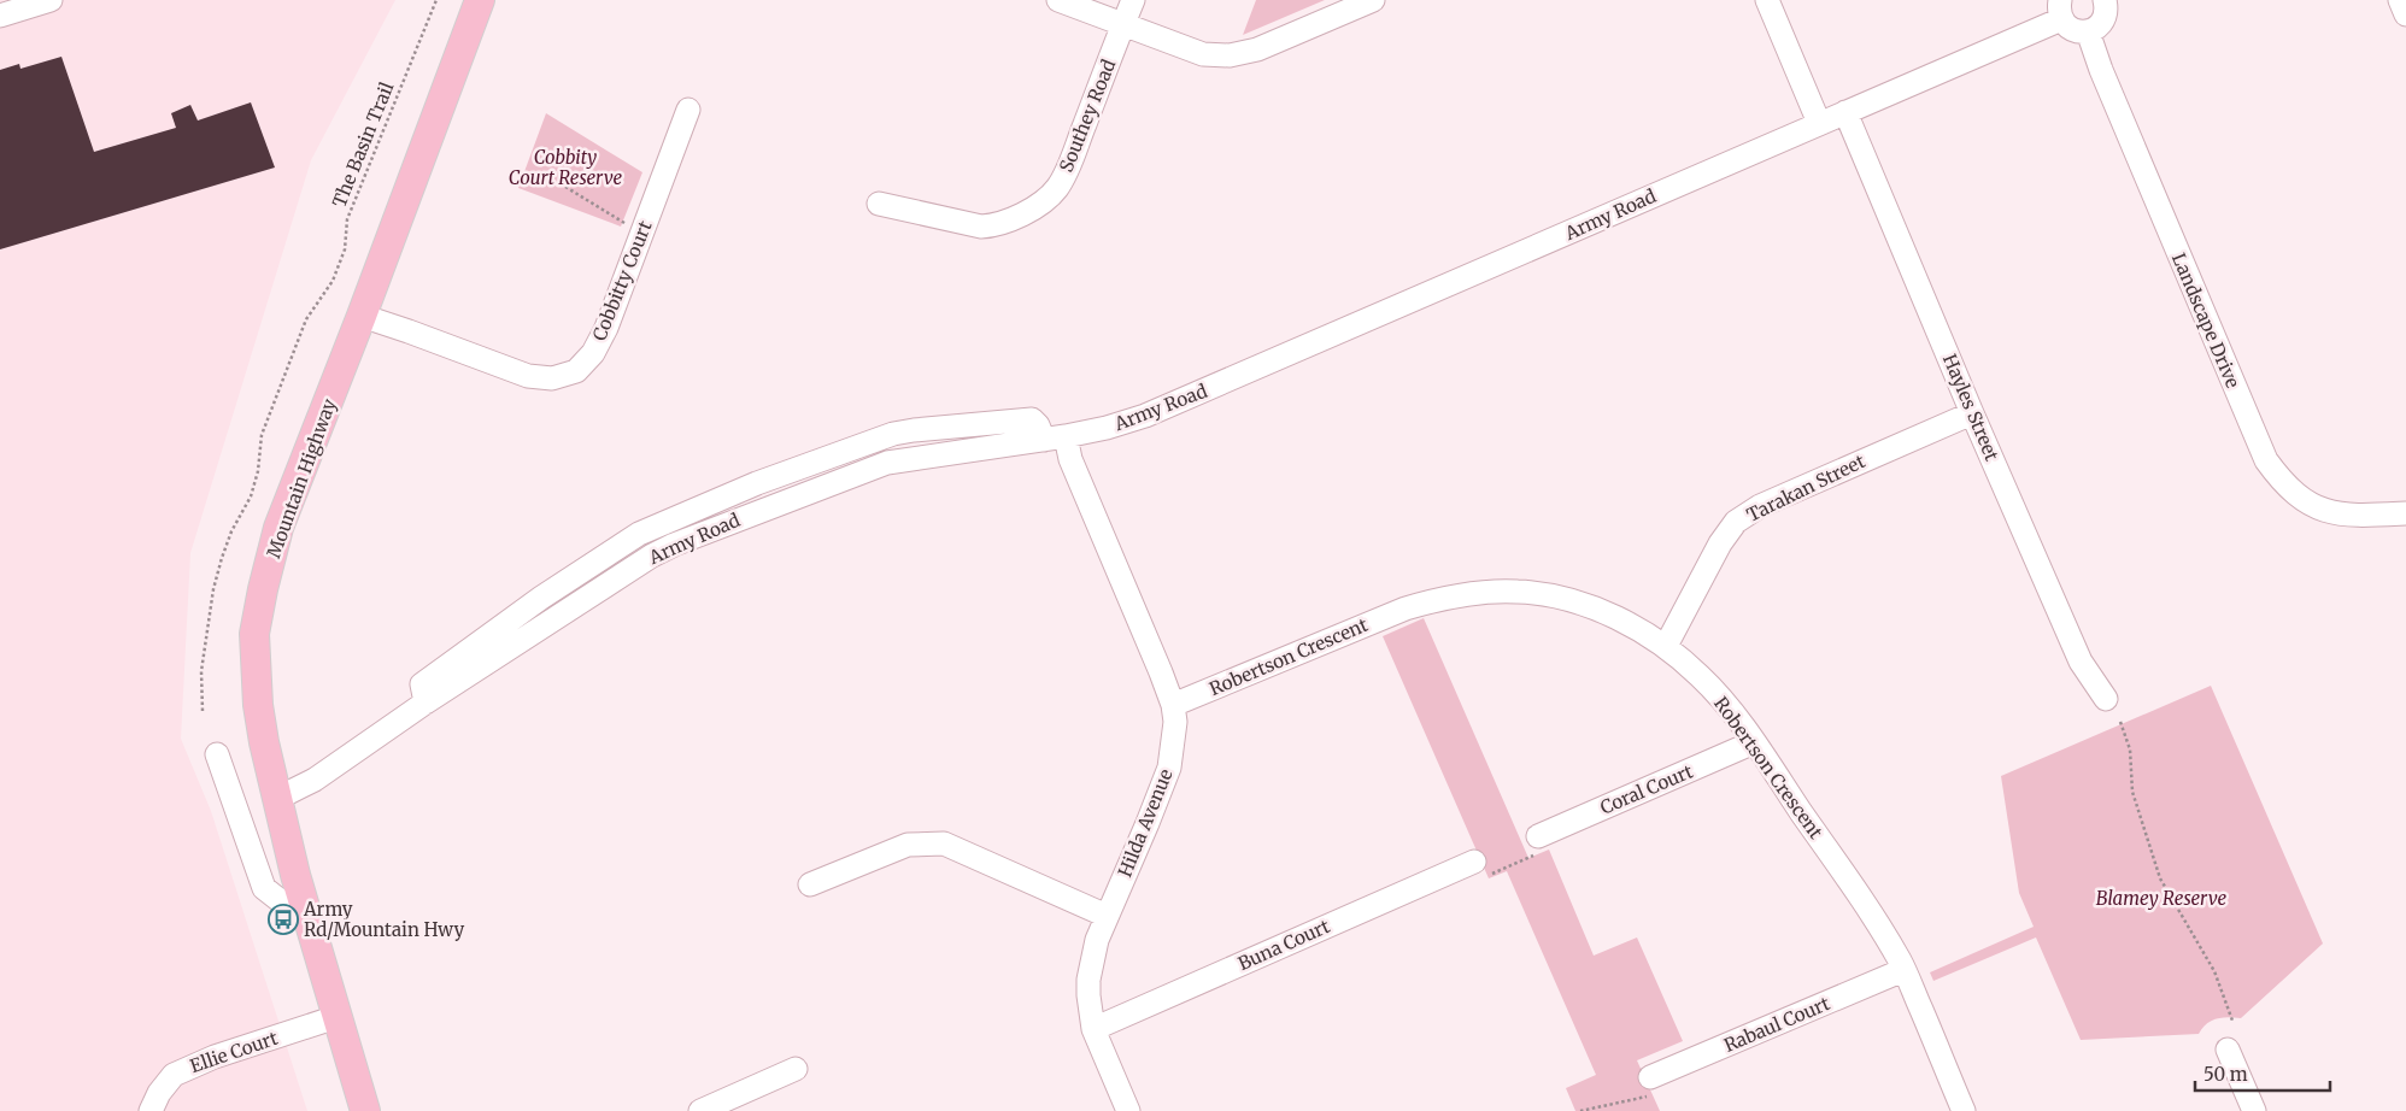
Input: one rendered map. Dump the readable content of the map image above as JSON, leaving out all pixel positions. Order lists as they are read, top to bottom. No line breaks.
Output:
{"streets":{"main road":["Mountain Highway"],"street":["Southey Road","Army Road","Cobbitty Court","Landscape Drive","Hayles Street","Tarakan Street","Robertson Crescent","Coral Court","Hilda Avenue","Buna Court","Rabaul Court","Ellie Court"],"path":["The Basin Trail"]},"crossings":[["Army Road","Hayles Street"],["Army Road","Mountain Highway"],["Army Road","Hilda Avenue"],["Cobbitty Court","Mountain Highway"],["Hayles Street","Tarakan Street"],["Mountain Highway","Ellie Court"],["Tarakan Street","Robertson Crescent"],["Robertson Crescent","Coral Court"],["Robertson Crescent","Hilda Avenue"],["Robertson Crescent","Rabaul Court"],["Hilda Avenue","Buna Court"]],"parks":["Cobbity Court Reserve","Blamey Reserve"],"places":{"bus stop":["Army Rd/Mountain Hwy"]},"scale_bar":"50 m"}
